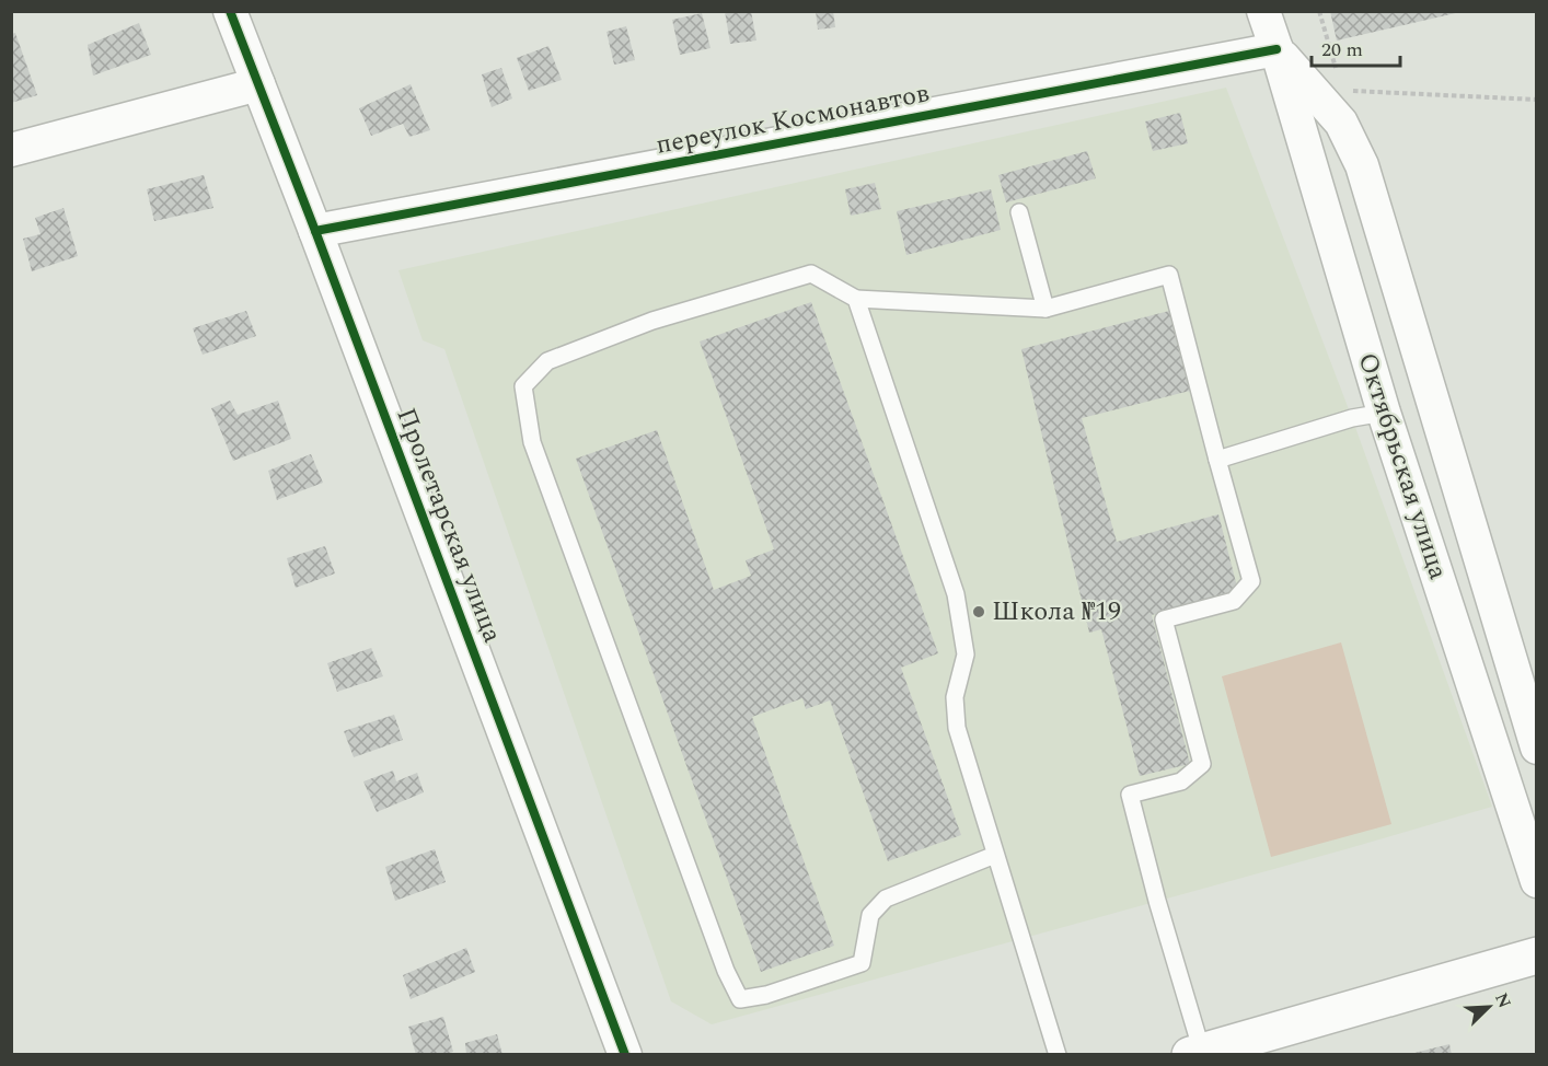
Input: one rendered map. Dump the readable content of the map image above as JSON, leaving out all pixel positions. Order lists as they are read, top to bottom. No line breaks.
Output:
{"streets":{"street":["переулок Космонавтов","Октябрьская улица","Пролетарская улица"]},"crossings":[["переулок Космонавтов","Октябрьская улица"],["переулок Космонавтов","Пролетарская улица"]],"places":["Школа №19"],"scale_bar":"20 m","north":"top right"}
